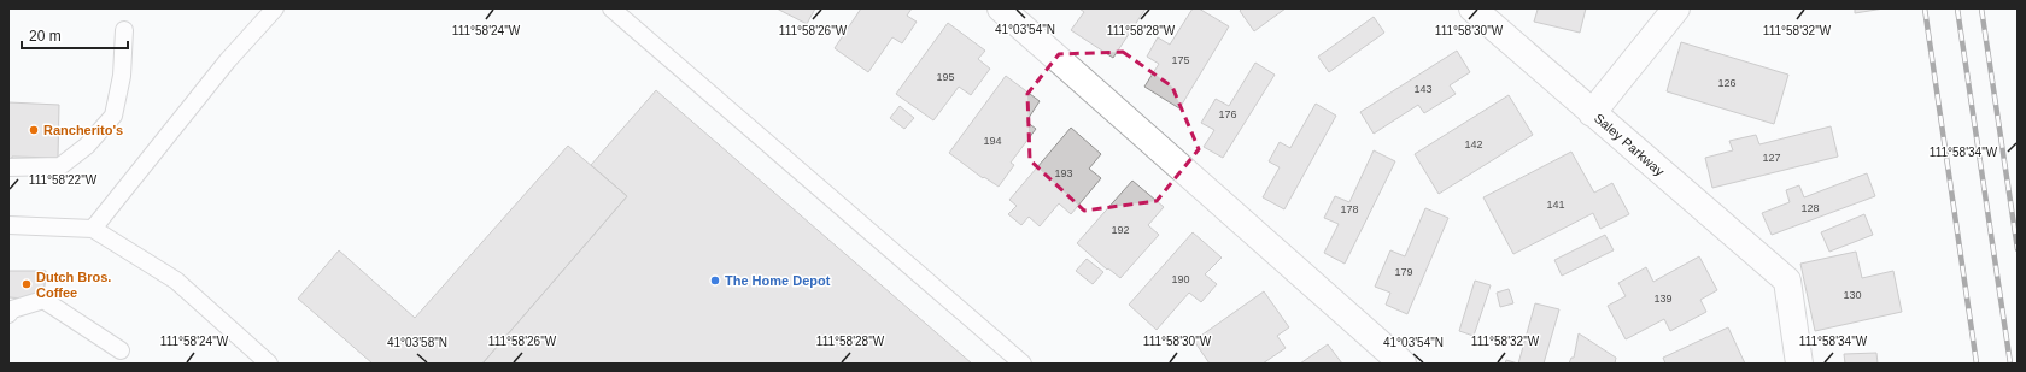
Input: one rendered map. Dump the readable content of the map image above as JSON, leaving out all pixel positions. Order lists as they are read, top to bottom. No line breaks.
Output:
{"streets":{"street":["Saley Parkway"]},"places":["Rancherito's","The Home Depot","Dutch Bros. Coffee"],"house_numbers":["175","195","126","143","176","194","142","127","193","141","128","178","192","179","190","130","139"],"scale_bar":"20 m","coordinates":["41°03'54\"N","111°58'24\"W","111°58'26\"W","111°58'28\"W","111°58'30\"W","111°58'32\"W","111°58'34\"W","111°58'22\"W","41°03'58\"N"]}
